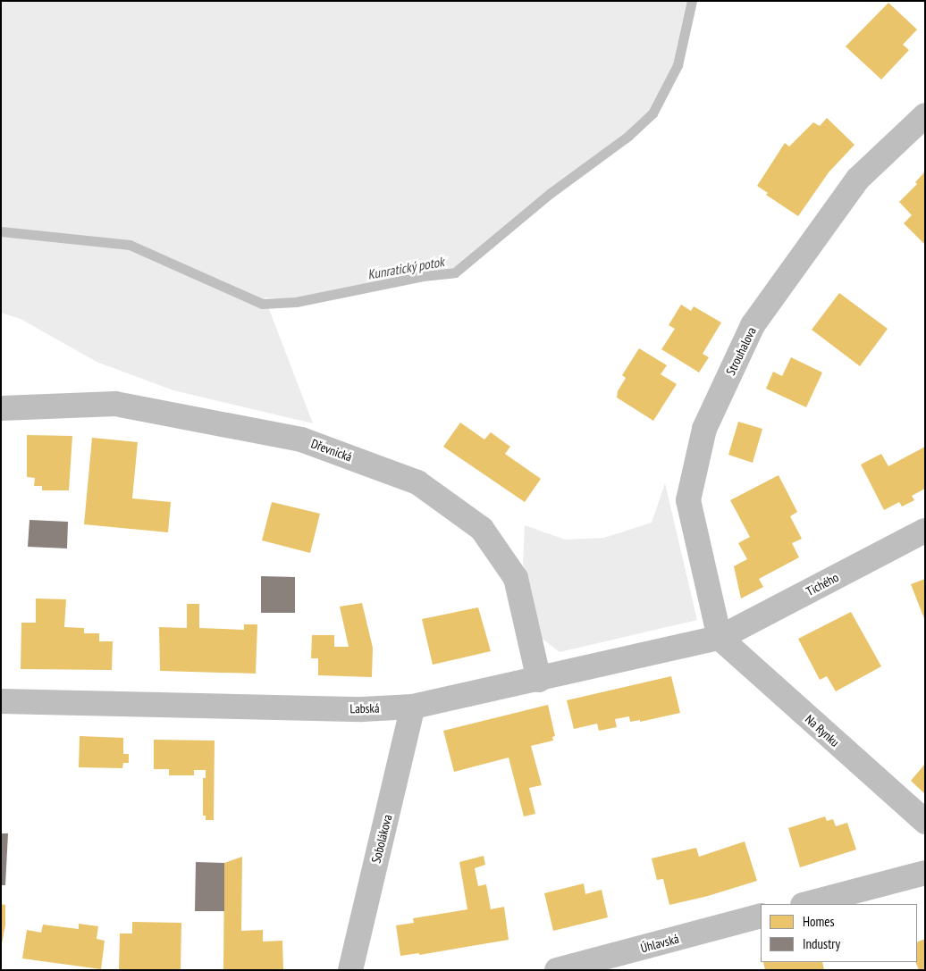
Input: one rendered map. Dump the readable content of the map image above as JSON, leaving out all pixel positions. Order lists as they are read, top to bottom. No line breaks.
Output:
{"streets":{"street":["Strouhalova","Dřevnická","Tichého","Labská","Na Rynku","Sobolákova","Úhlavská"]},"crossings":[["Strouhalova","Tichého"],["Strouhalova","Labská"],["Strouhalova","Na Rynku"],["Dřevnická","Labská"],["Tichého","Labská"],["Tichého","Na Rynku"],["Labská","Na Rynku"],["Labská","Sobolákova"]],"water":["Kunratický potok"],"legend":["Homes","Industry"]}
